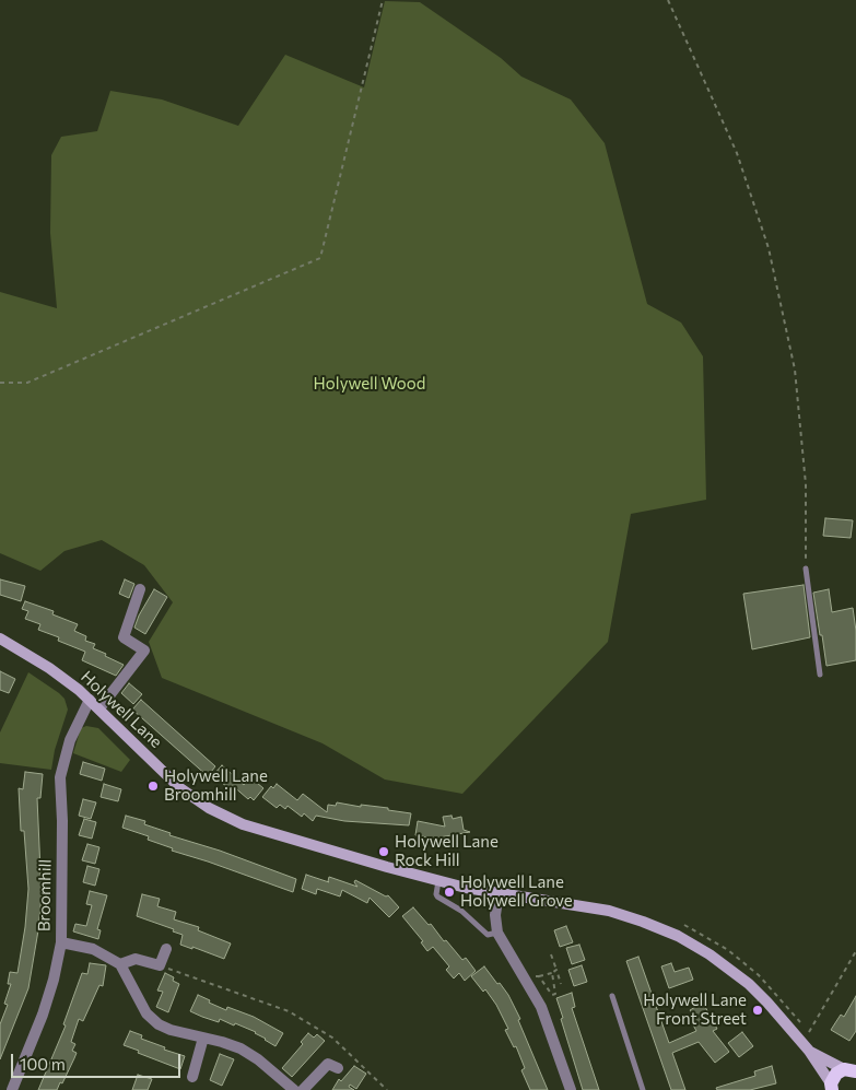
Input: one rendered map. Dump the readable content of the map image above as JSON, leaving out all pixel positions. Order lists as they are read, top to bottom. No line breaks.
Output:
{"streets":{"main road":["Holywell Lane"],"street":["Broomhill"]},"crossings":[["Holywell Lane","Broomhill"]],"parks":["Holywell Wood"],"places":["Holywell Lane Broomhill","Holywell Lane Rock Hill","Holywell Lane Holywell Grove","Holywell Lane Front Street"],"scale_bar":"100 m"}
